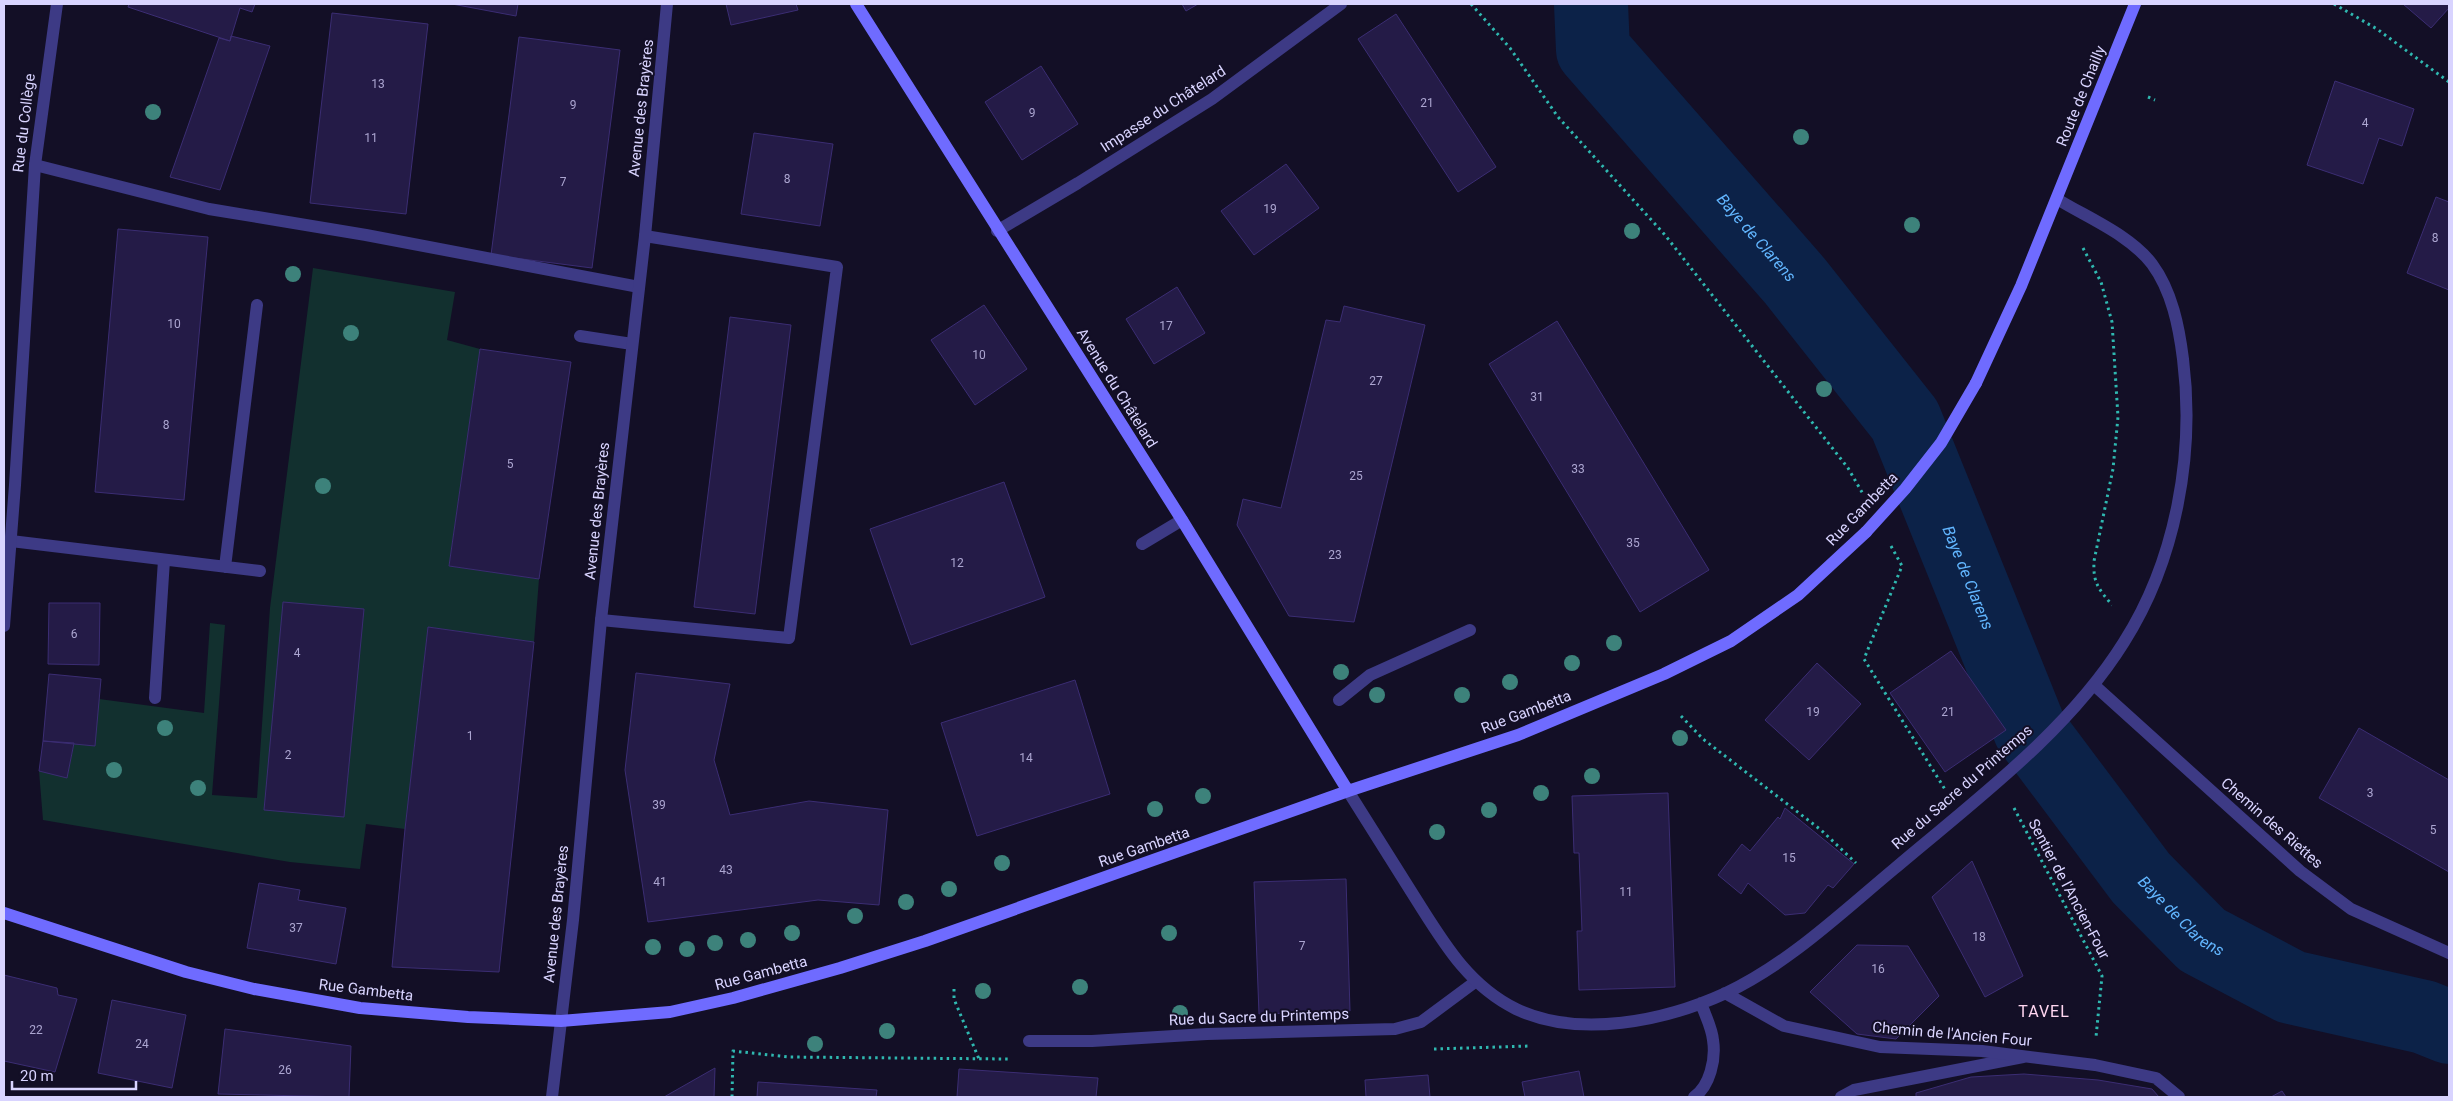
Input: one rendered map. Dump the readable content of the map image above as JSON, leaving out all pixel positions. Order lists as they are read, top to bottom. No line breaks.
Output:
{"streets":{"main road":["Route de Chailly","Avenue du Châtelard","Rue Gambetta"],"street":["Avenue des Brayères","Impasse du Châtelard","Rue du Collège","Rue du Sacre du Printemps","Chemin des Riettes","Chemin de l'Ancien Four"],"path":["Sentier de l'Ancien-Four"]},"crossings":[["Route de Chailly","Rue Gambetta"],["Route de Chailly","Rue du Sacre du Printemps"],["Avenue des Brayères","Rue Gambetta"],["Impasse du Châtelard","Avenue du Châtelard"],["Avenue du Châtelard","Rue Gambetta"],["Avenue du Châtelard","Rue du Sacre du Printemps"],["Rue Gambetta","Rue du Sacre du Printemps"],["Rue du Sacre du Printemps","Chemin des Riettes"],["Rue du Sacre du Printemps","Chemin de l'Ancien Four"]],"districts":["TAVEL"],"water":["Baye de Clarens"],"house_numbers":["13","21","9","9","4","11","8","7","19","8","10","17","10","27","31","8","5","33","25","35","23","12","6","4","19","21","1","2","14","3","39","5","15","43","41","11","37","18","7","16","22","24","26"],"scale_bar":"20 m"}
